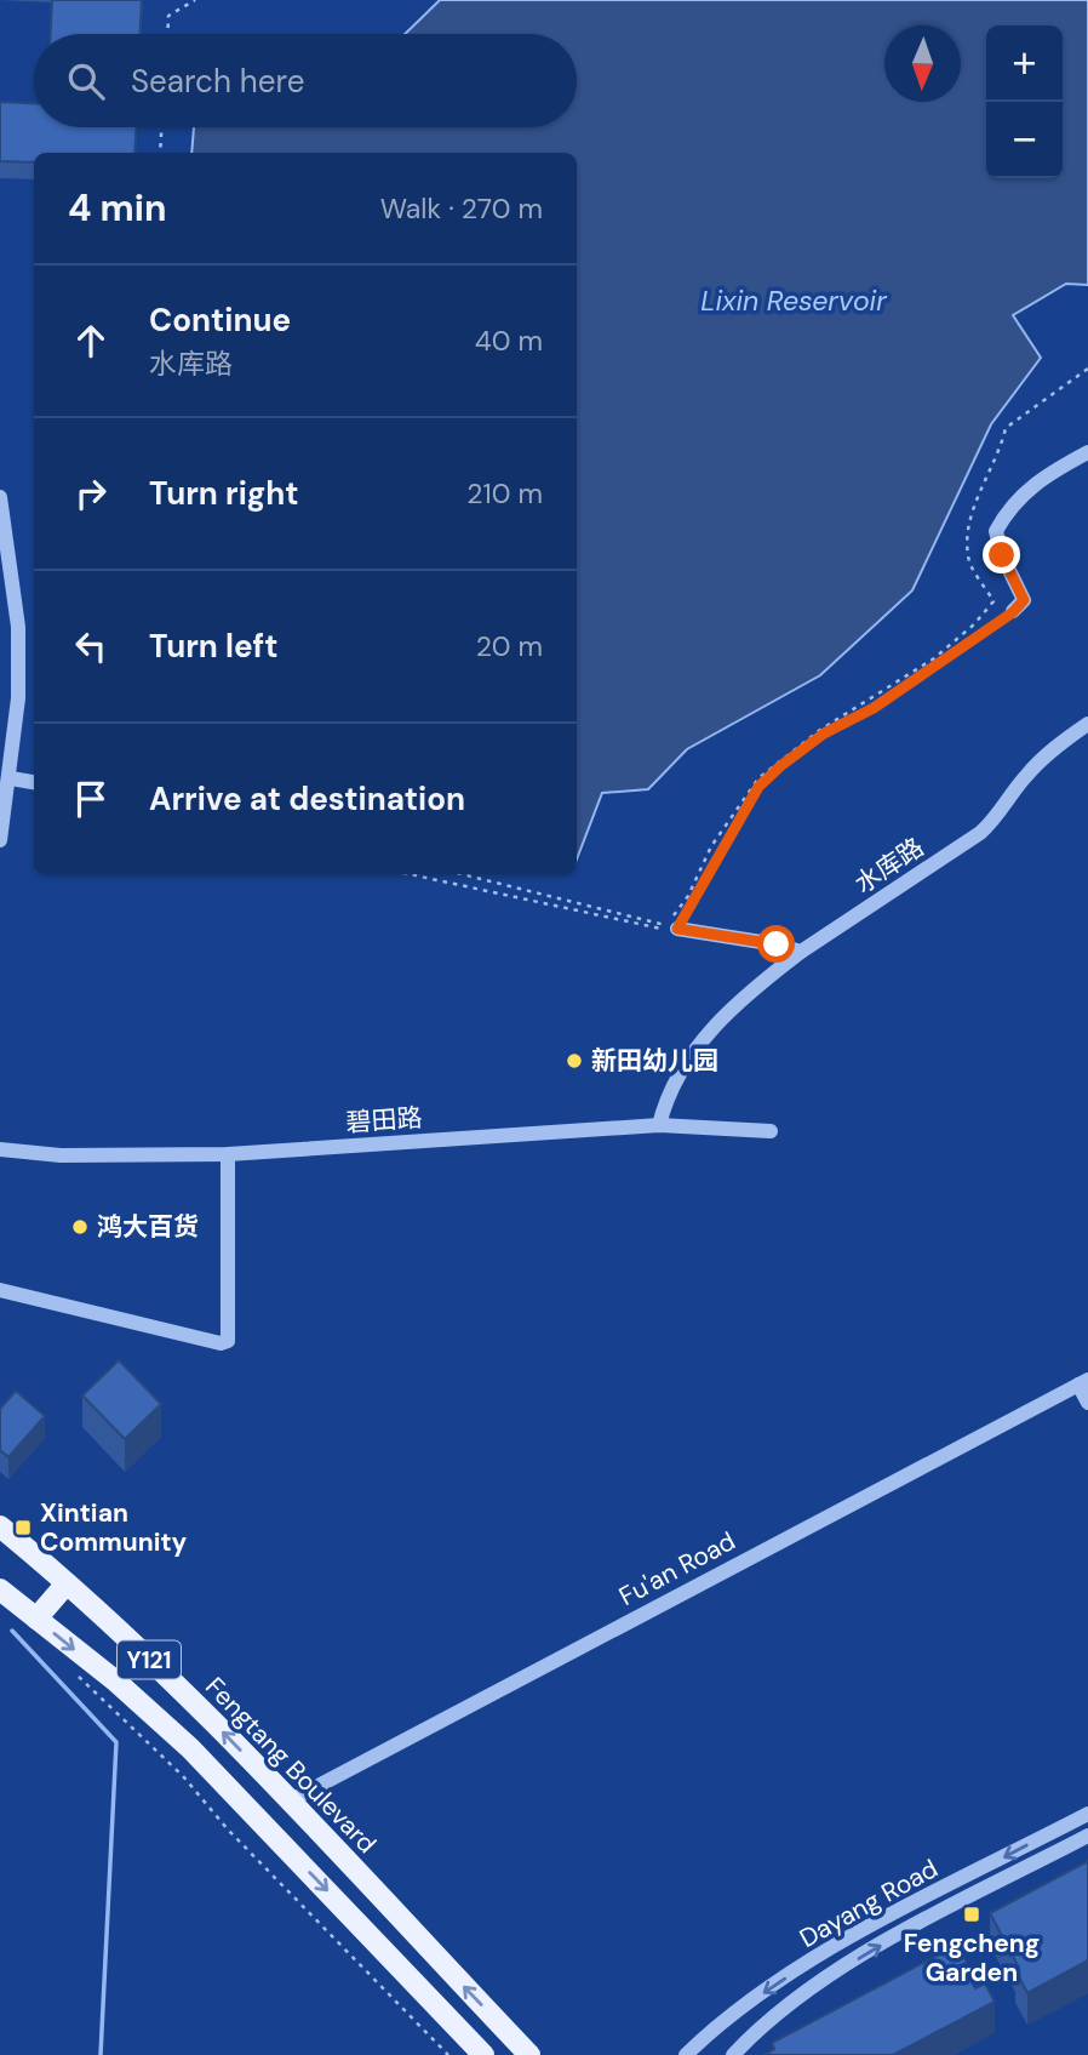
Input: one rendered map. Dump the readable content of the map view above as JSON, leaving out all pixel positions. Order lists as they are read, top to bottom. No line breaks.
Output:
{"streets":{"main road":["Y121","Fengtang Boulevard"],"street":["水库路","碧田路","Fu'an Road","Dayang Road"]},"crossings":[["水库路","碧田路"],["Fu'an Road","Fengtang Boulevard"]],"water":["Lixin Reservoir"],"places":{"other":["新田幼儿园","鸿大百货"],"transit":["Xintian Community","Fengcheng Garden"]},"north":"bottom","page":{"map_buttons":["+","−"],"search":"Search here","heading":["4 min","Walk · 270 m"],"list":[["Continue","水库路","40 m"],["Turn right","210 m"],["Turn left","20 m"],"Arrive at destination"]}}
